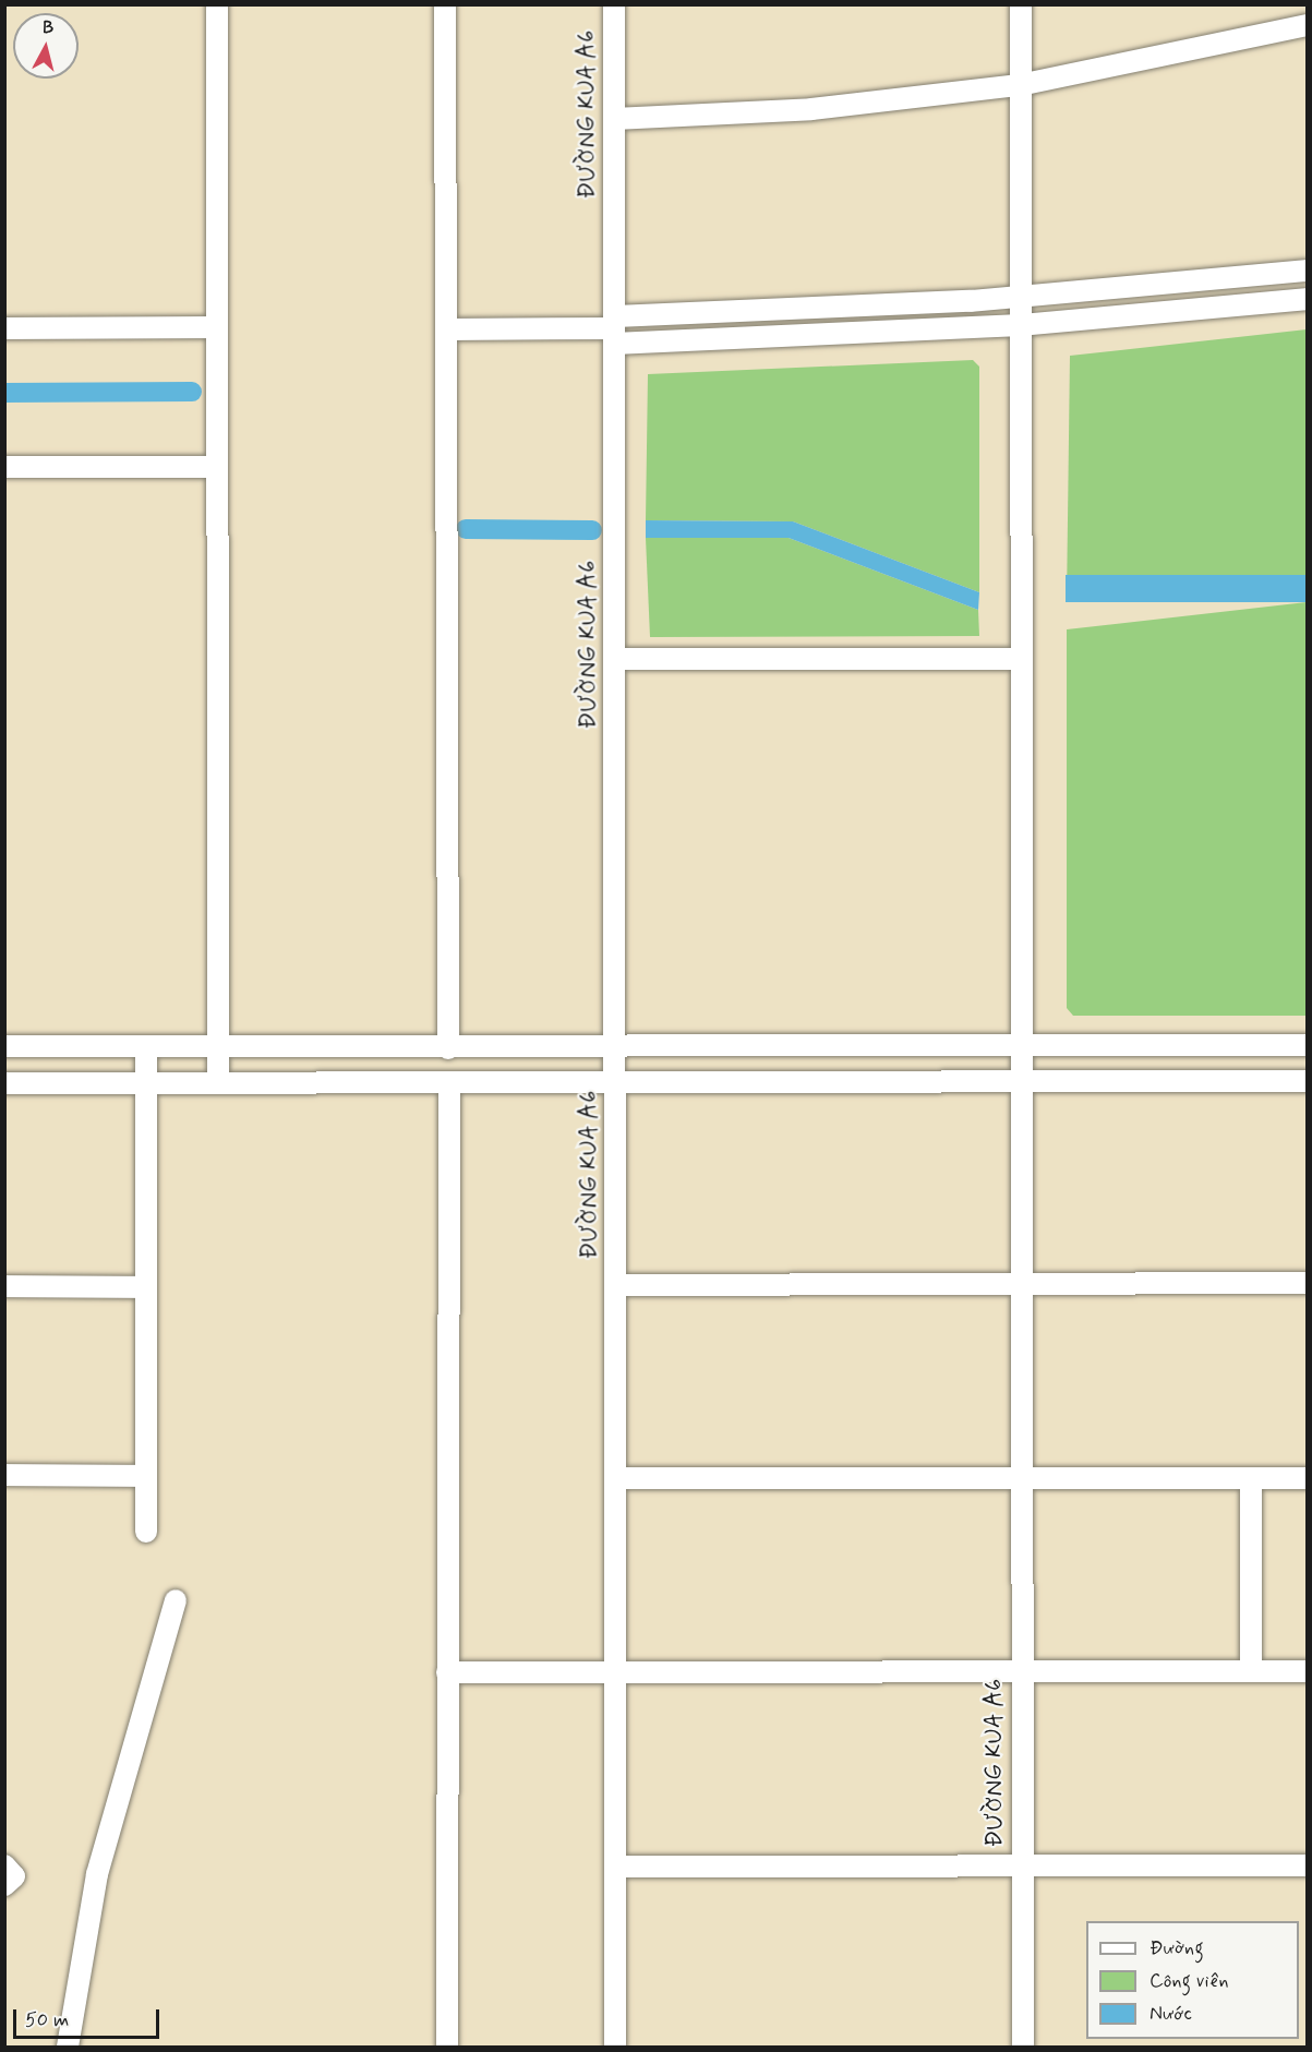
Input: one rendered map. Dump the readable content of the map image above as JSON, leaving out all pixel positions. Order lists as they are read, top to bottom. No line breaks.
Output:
{"streets":{"street":["ĐƯỜNG KUA A6"]},"legend":["Đường","Công viên","Nước"],"scale_bar":"50 m","north":"top"}
